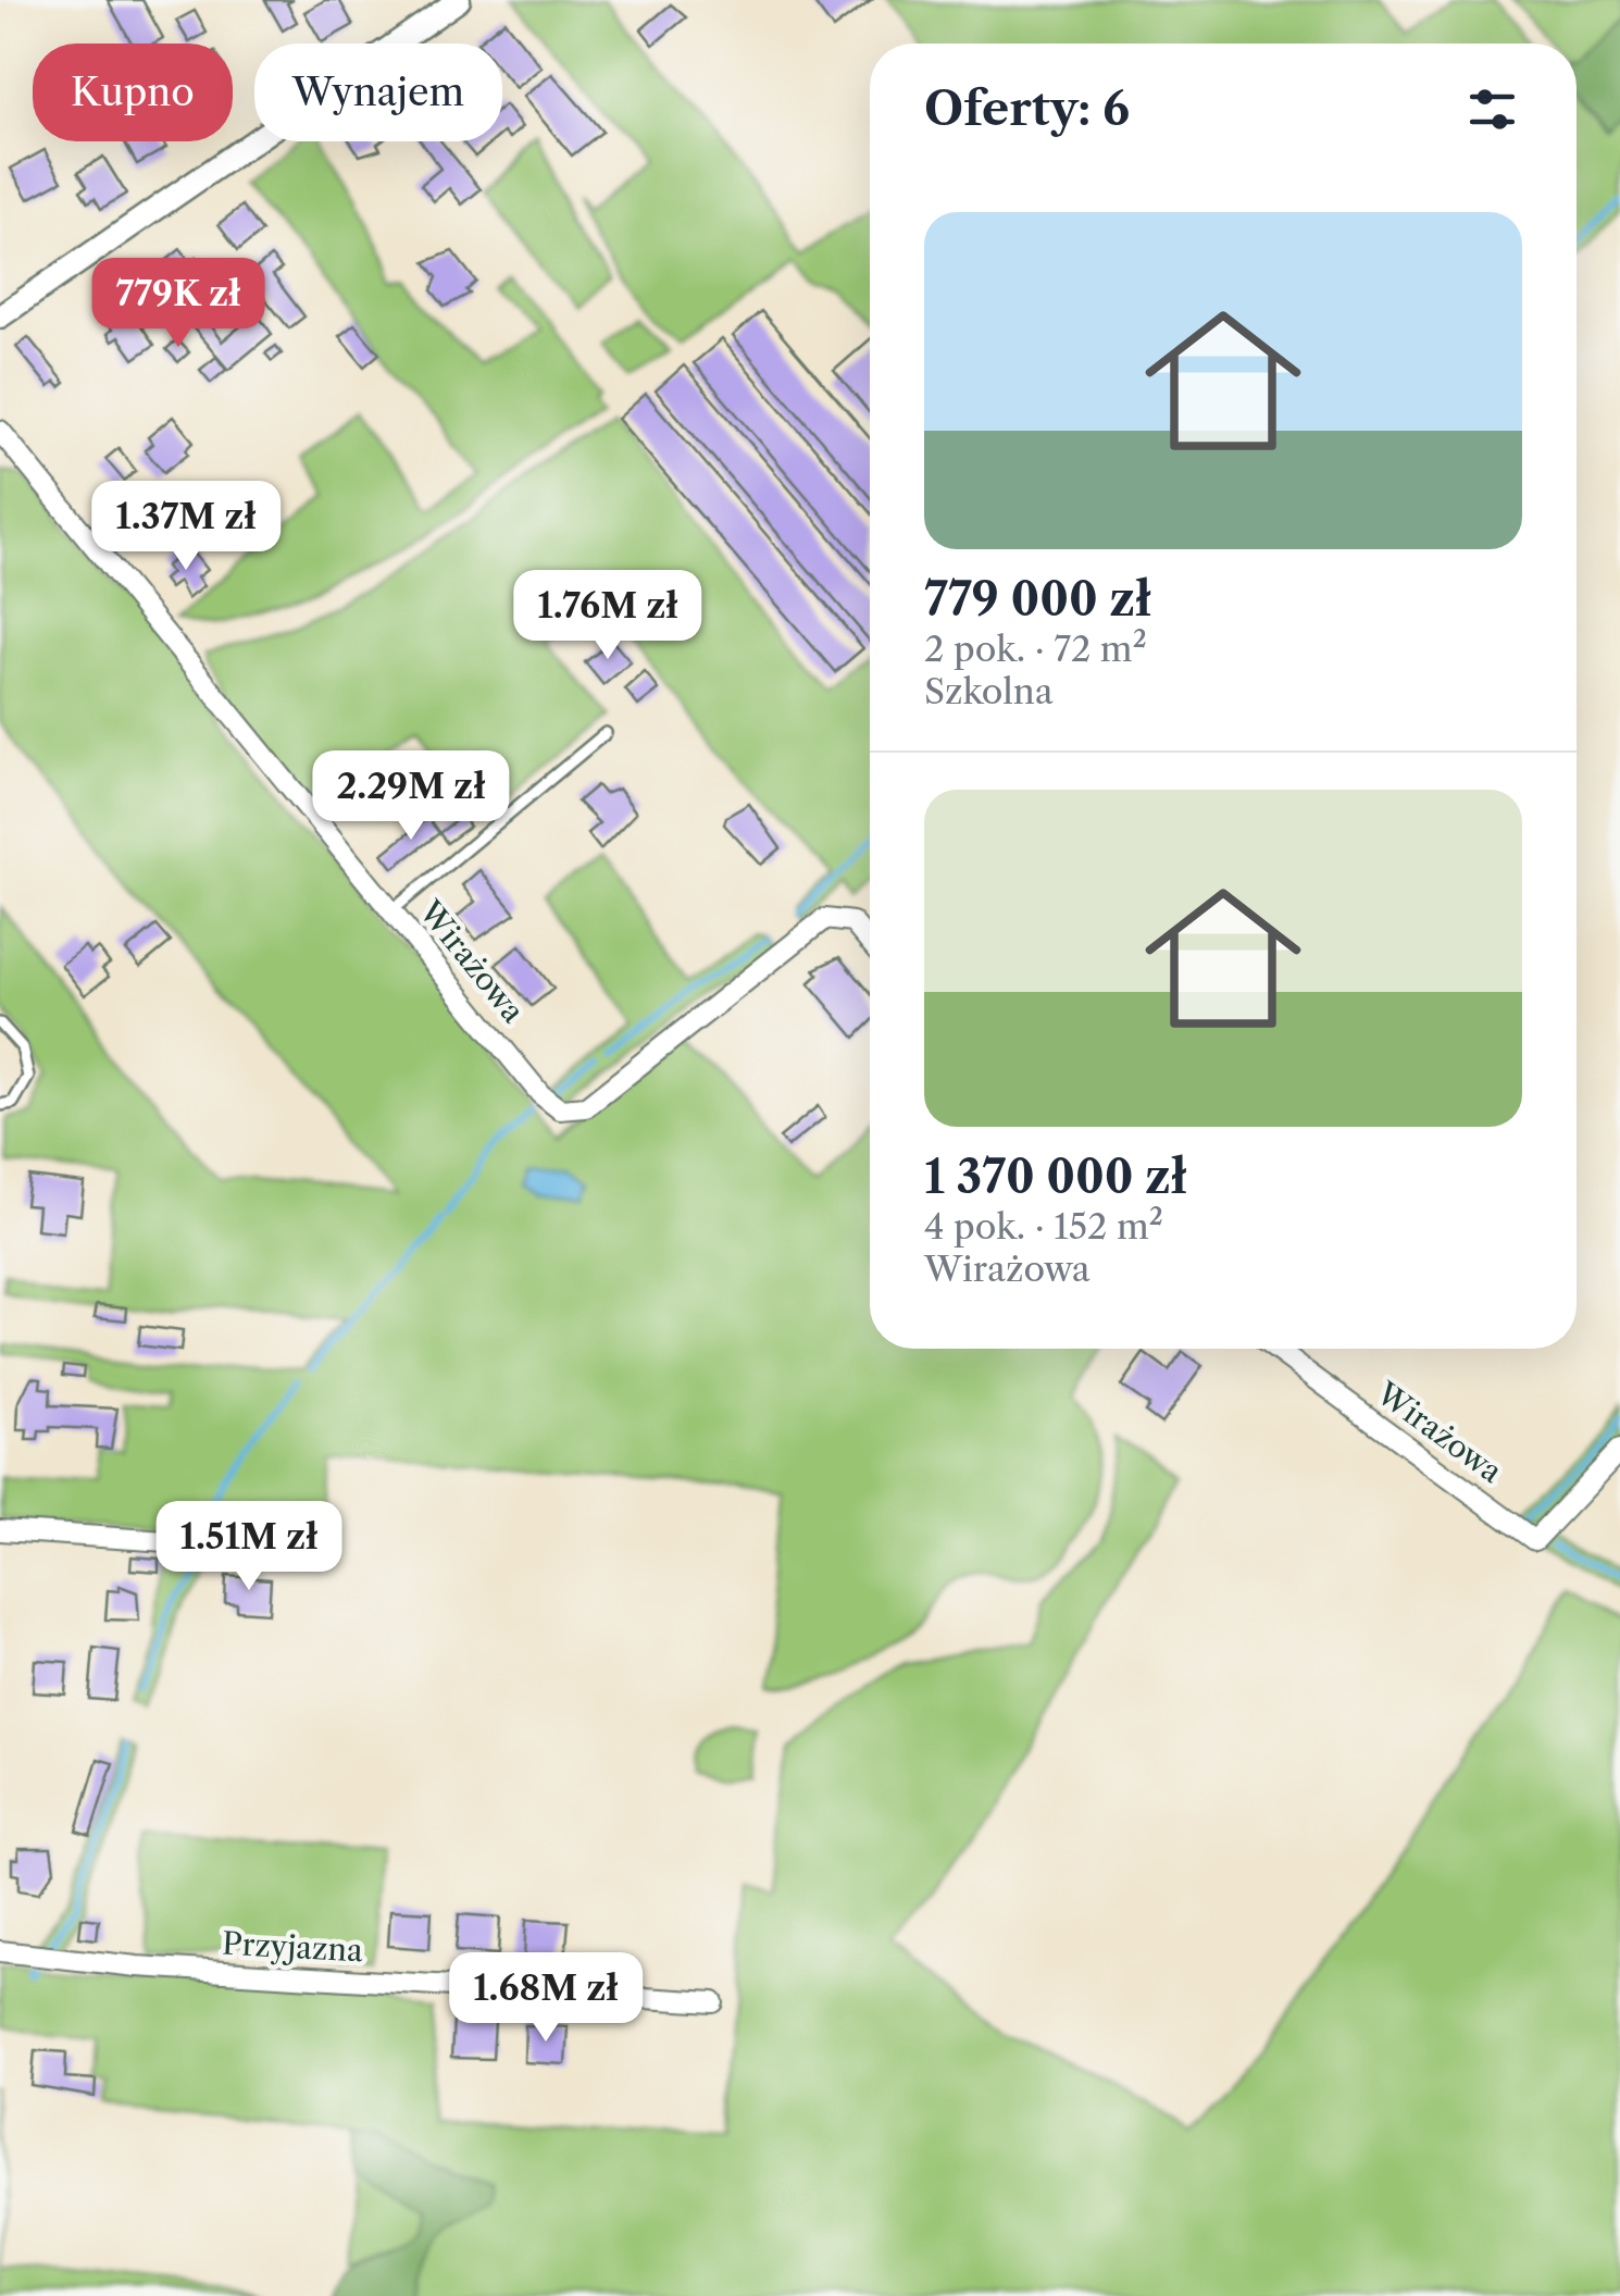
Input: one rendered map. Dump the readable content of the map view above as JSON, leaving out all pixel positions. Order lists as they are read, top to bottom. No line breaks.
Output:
{"streets":{"street":["Wirażowa","Przyjazna"]},"page":{"chip":["Kupno","Wynajem"],"heading":"Oferty: 6","list":[{"name":"779 000 zł","note":"2 pok. · 72 m² · Szkolna"},{"name":"1 370 000 zł","note":"4 pok. · 152 m² · Wirażowa"}],"price":["779K zł","1.37M zł","1.76M zł","2.29M zł","1.51M zł","1.68M zł"]}}
